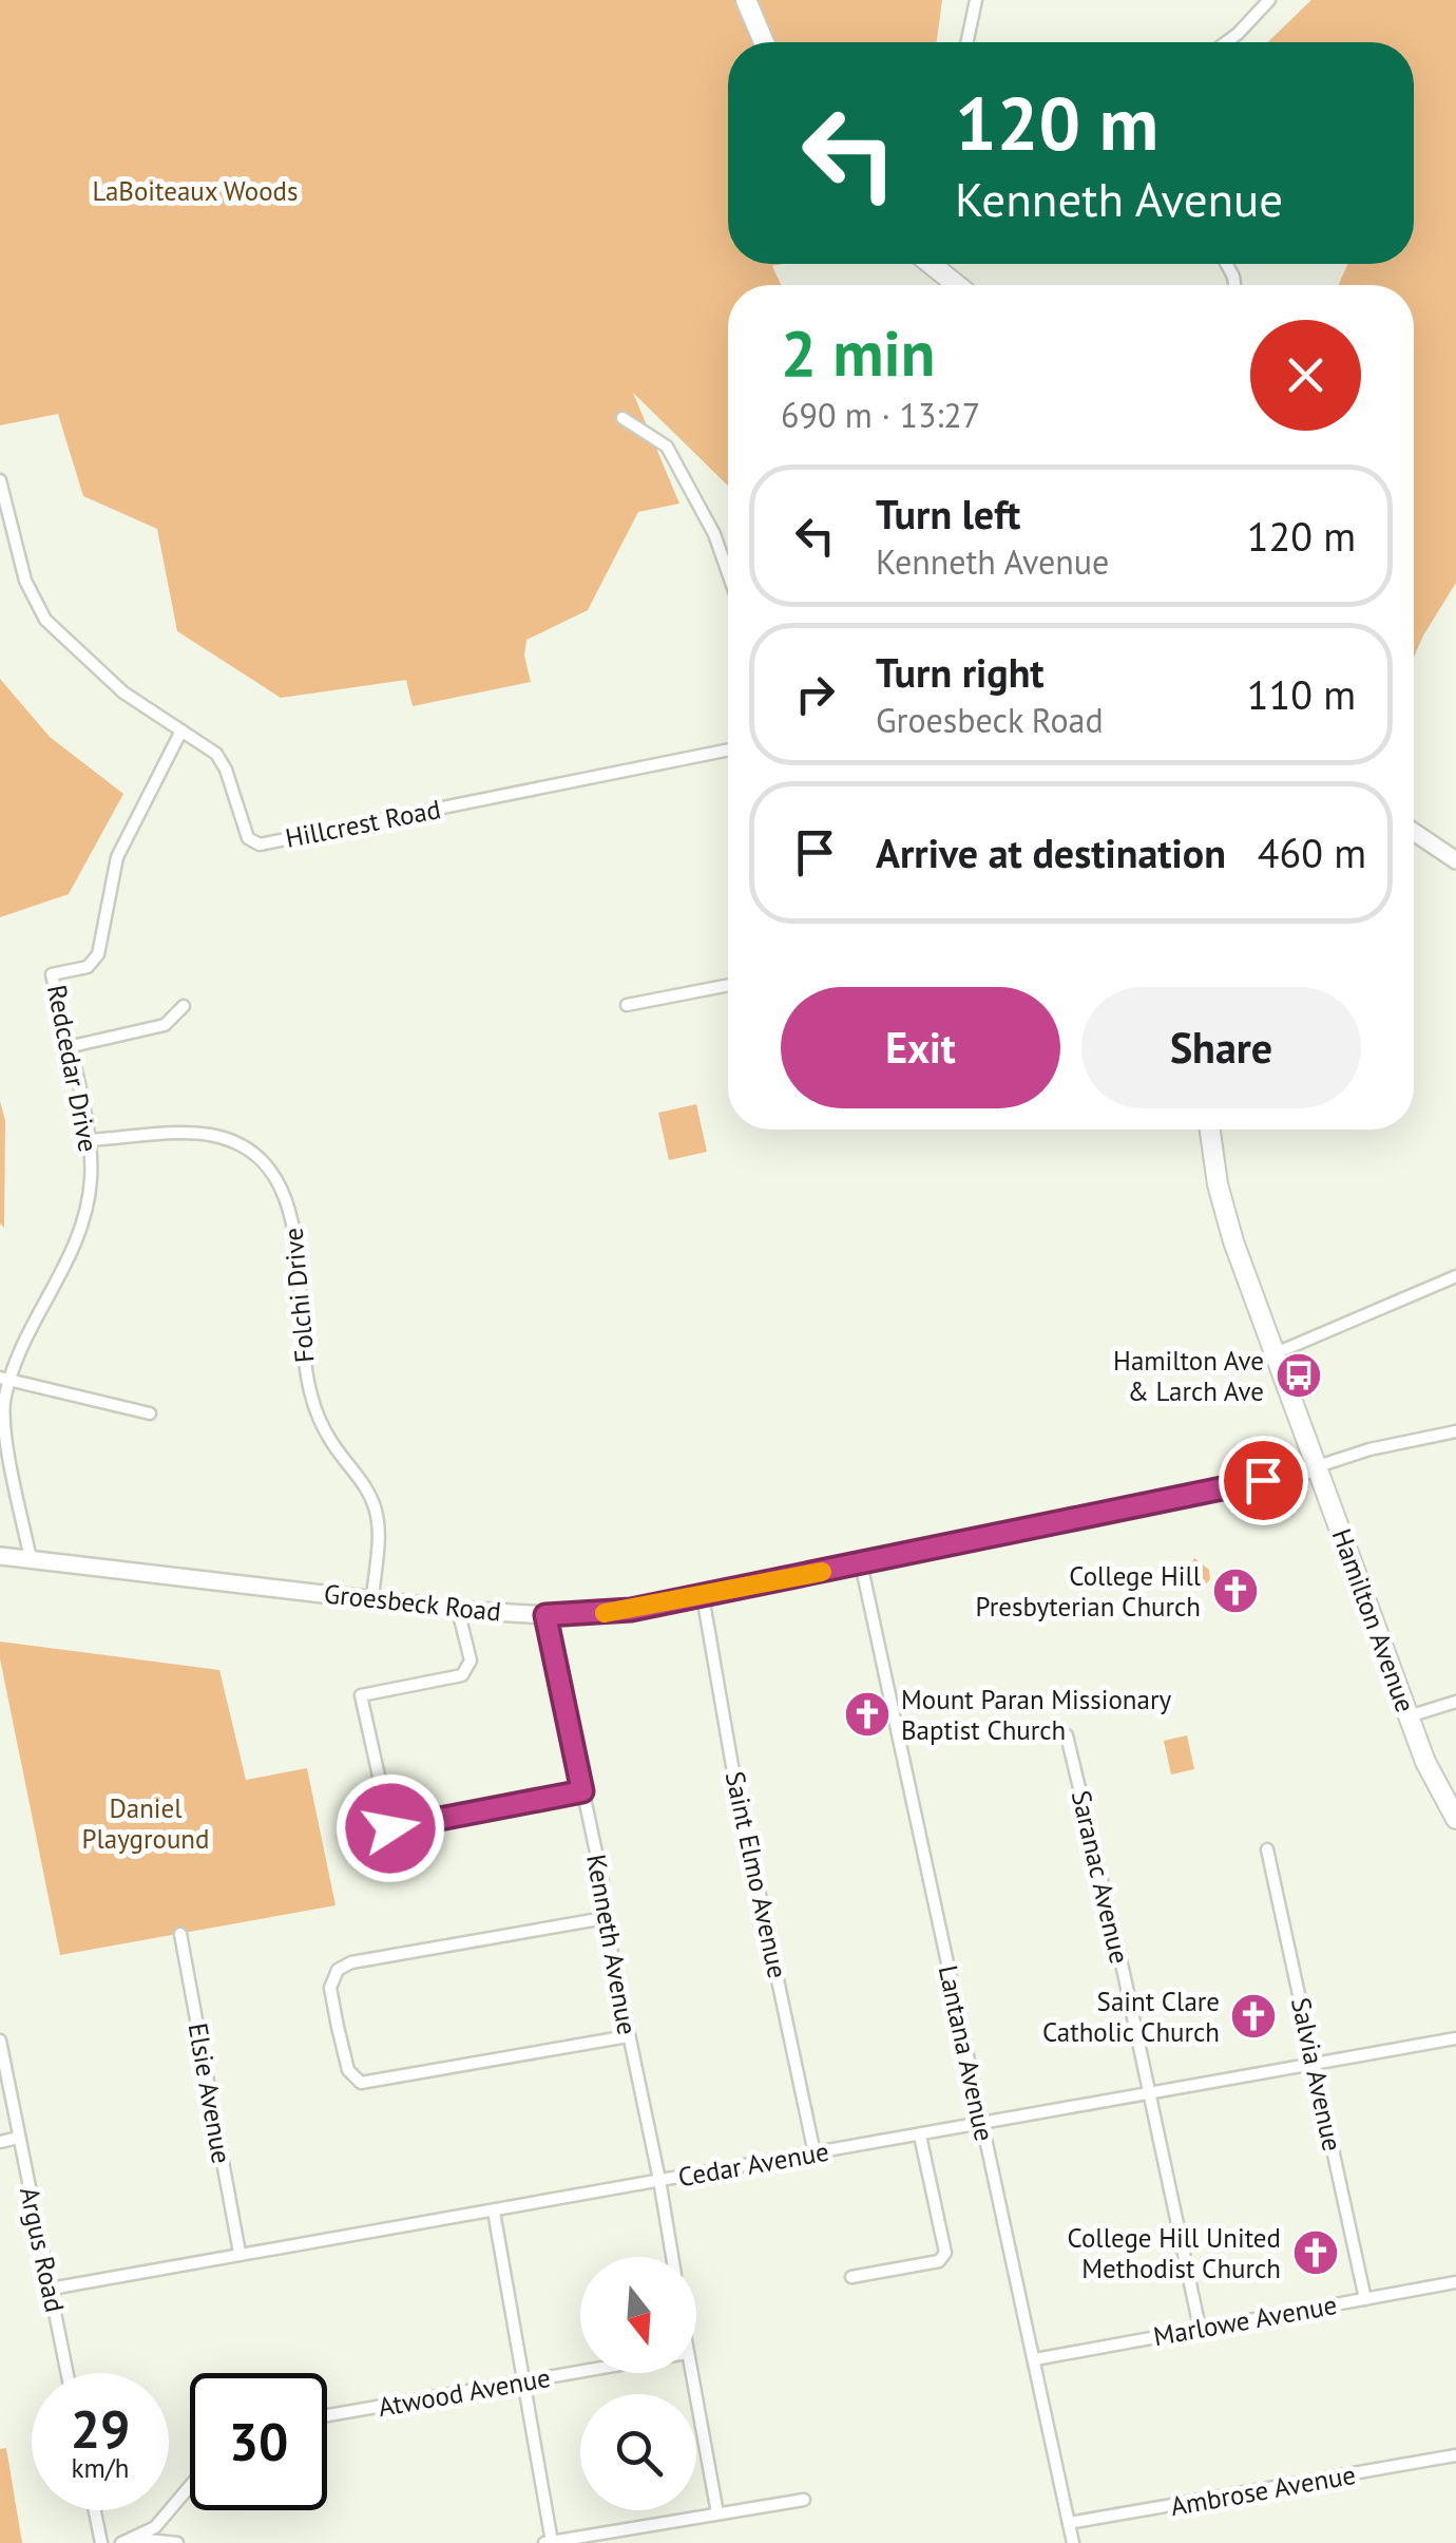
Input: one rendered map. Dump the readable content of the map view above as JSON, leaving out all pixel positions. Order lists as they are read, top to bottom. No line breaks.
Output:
{"streets":{"main road":["Hamilton Avenue"],"street":["Hillcrest Road","Redcedar Drive","Folchi Drive","Groesbeck Road","Saint Elmo Avenue","Saranac Avenue","Kenneth Avenue","Lantana Avenue","Salvia Avenue","Elsie Avenue","Cedar Avenue","Argus Road","Marlowe Avenue","Atwood Avenue","Ambrose Avenue"]},"crossings":[["Hillcrest Road","Redcedar Drive"],["Redcedar Drive","Folchi Drive"],["Redcedar Drive","Groesbeck Road"],["Folchi Drive","Groesbeck Road"],["Groesbeck Road","Hamilton Avenue"],["Groesbeck Road","Saint Elmo Avenue"],["Groesbeck Road","Kenneth Avenue"],["Groesbeck Road","Lantana Avenue"],["Saint Elmo Avenue","Cedar Avenue"],["Saranac Avenue","Cedar Avenue"],["Saranac Avenue","Marlowe Avenue"],["Kenneth Avenue","Cedar Avenue"],["Lantana Avenue","Cedar Avenue"],["Lantana Avenue","Marlowe Avenue"],["Lantana Avenue","Ambrose Avenue"],["Salvia Avenue","Cedar Avenue"],["Salvia Avenue","Marlowe Avenue"],["Elsie Avenue","Cedar Avenue"],["Cedar Avenue","Argus Road"]],"parks":["LaBoiteaux Woods","Daniel Playground"],"places":{"bus stop":["Hamilton Ave & Larch Ave"],"church":["College Hill Presbyterian Church","Mount Paran Missionary Baptist Church","Saint Clare Catholic Church","College Hill United Methodist Church"]},"north":"bottom","page":{"turn":["120 m","Kenneth Avenue"],"heading":["2 min","690 m · 13:27"],"list":[{"name":"Turn left","note":"Kenneth Avenue","value":"120 m"},{"name":"Turn right","note":"Groesbeck Road","value":"110 m"},{"name":"Arrive at destination","value":"460 m"}],"buttons":["Exit","Share"],"speed":"29 km/h","limit":"30"}}
